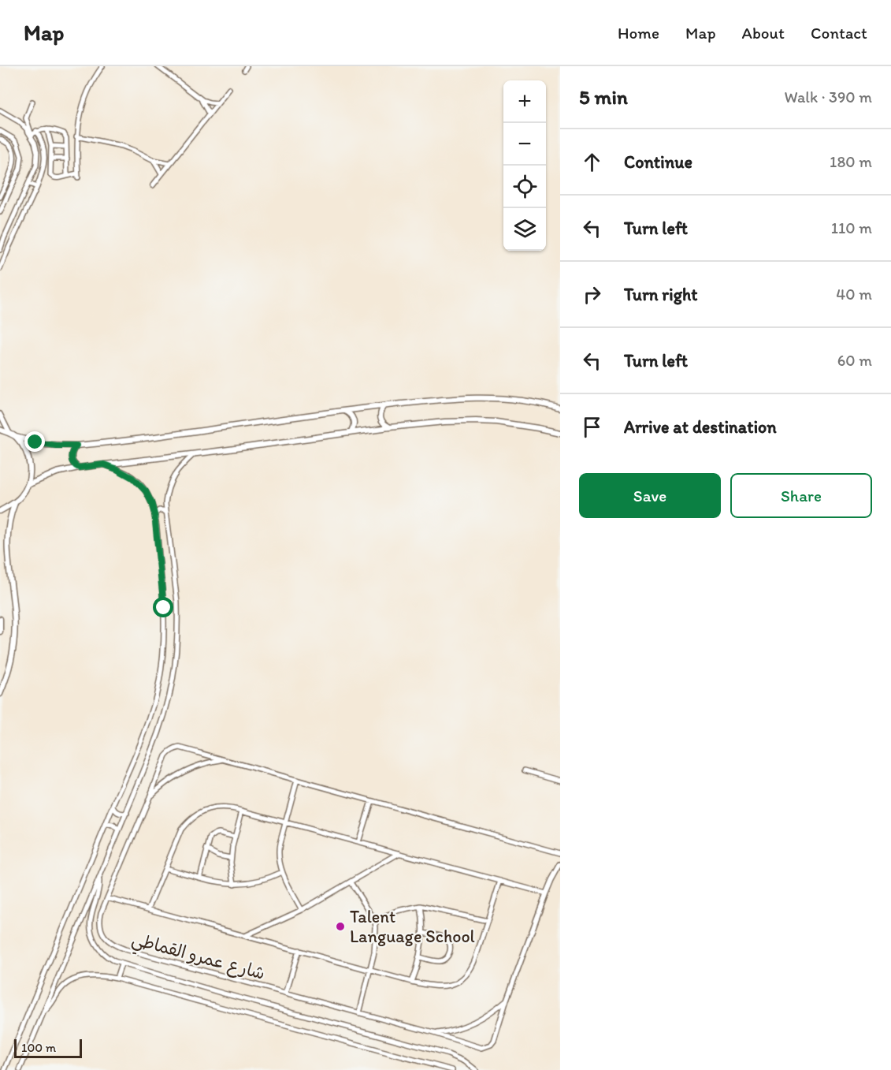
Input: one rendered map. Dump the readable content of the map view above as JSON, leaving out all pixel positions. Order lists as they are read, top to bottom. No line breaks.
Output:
{"streets":{"street":["شارع عمرو القماطي"]},"places":["Talent Language School"],"scale_bar":"100 m","page":{"header":"Map","nav":["Home","Map","About","Contact"],"heading":["5 min","Walk · 390 m"],"map_buttons":["+","−"],"list":[["Continue","180 m"],["Turn left","110 m"],["Turn right","40 m"],["Turn left","60 m"],"Arrive at destination"],"buttons":["Save","Share"],"scale":"100 m"}}
